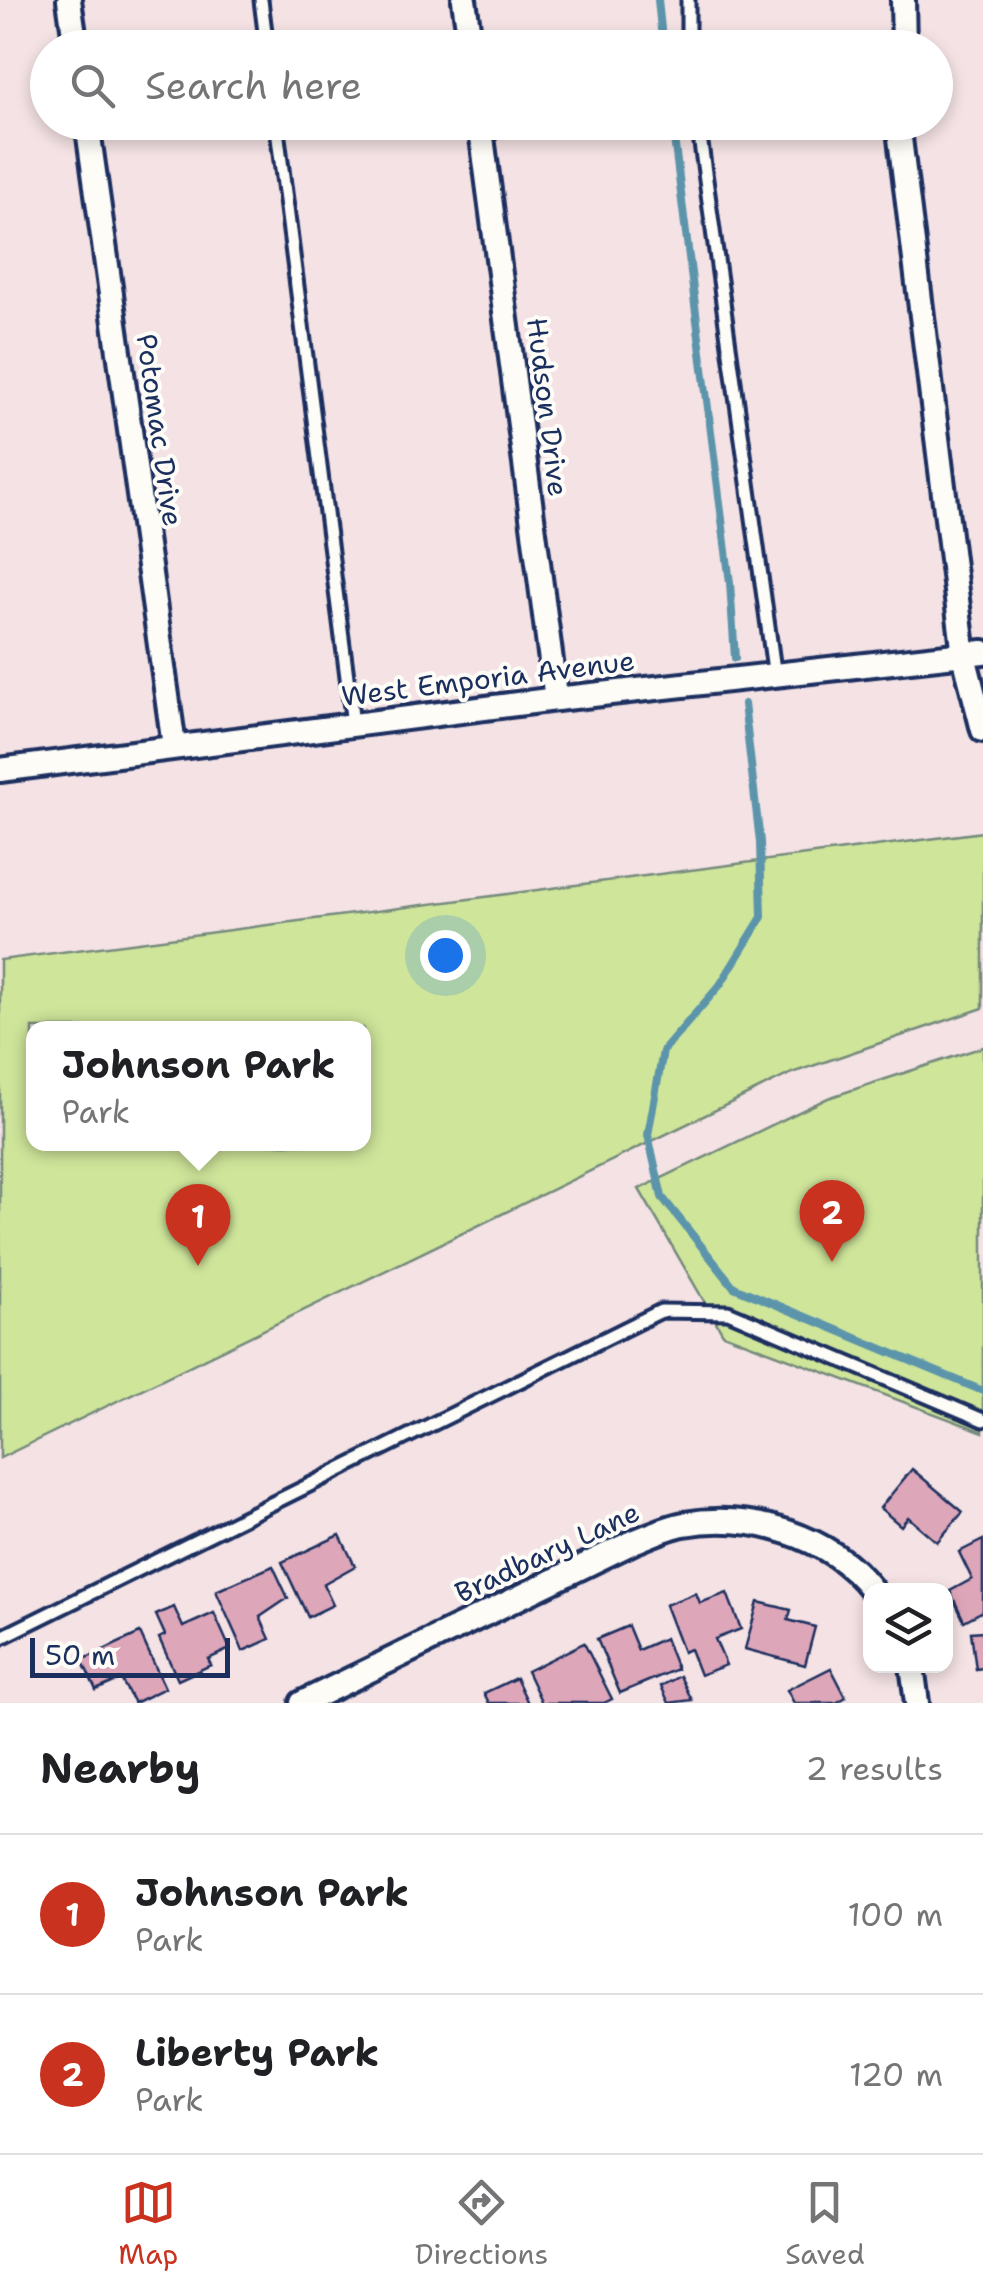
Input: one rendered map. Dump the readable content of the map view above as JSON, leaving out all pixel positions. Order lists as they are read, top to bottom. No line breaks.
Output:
{"streets":{"street":["Hudson Drive","Potomac Drive","West Emporia Avenue","Bradbary Lane"]},"crossings":[["Hudson Drive","West Emporia Avenue"],["Potomac Drive","West Emporia Avenue"]],"scale_bar":"50 m","page":{"search":"Search here","popup":["Johnson Park","Park"],"pins":["2","1"],"scale":"50 m","heading":["Nearby","2 results"],"list":[{"mark":"1","name":"Johnson Park","note":"Park","value":"100 m"},{"mark":"2","name":"Liberty Park","note":"Park","value":"120 m"}],"nav":["Map","Directions","Saved"]}}
